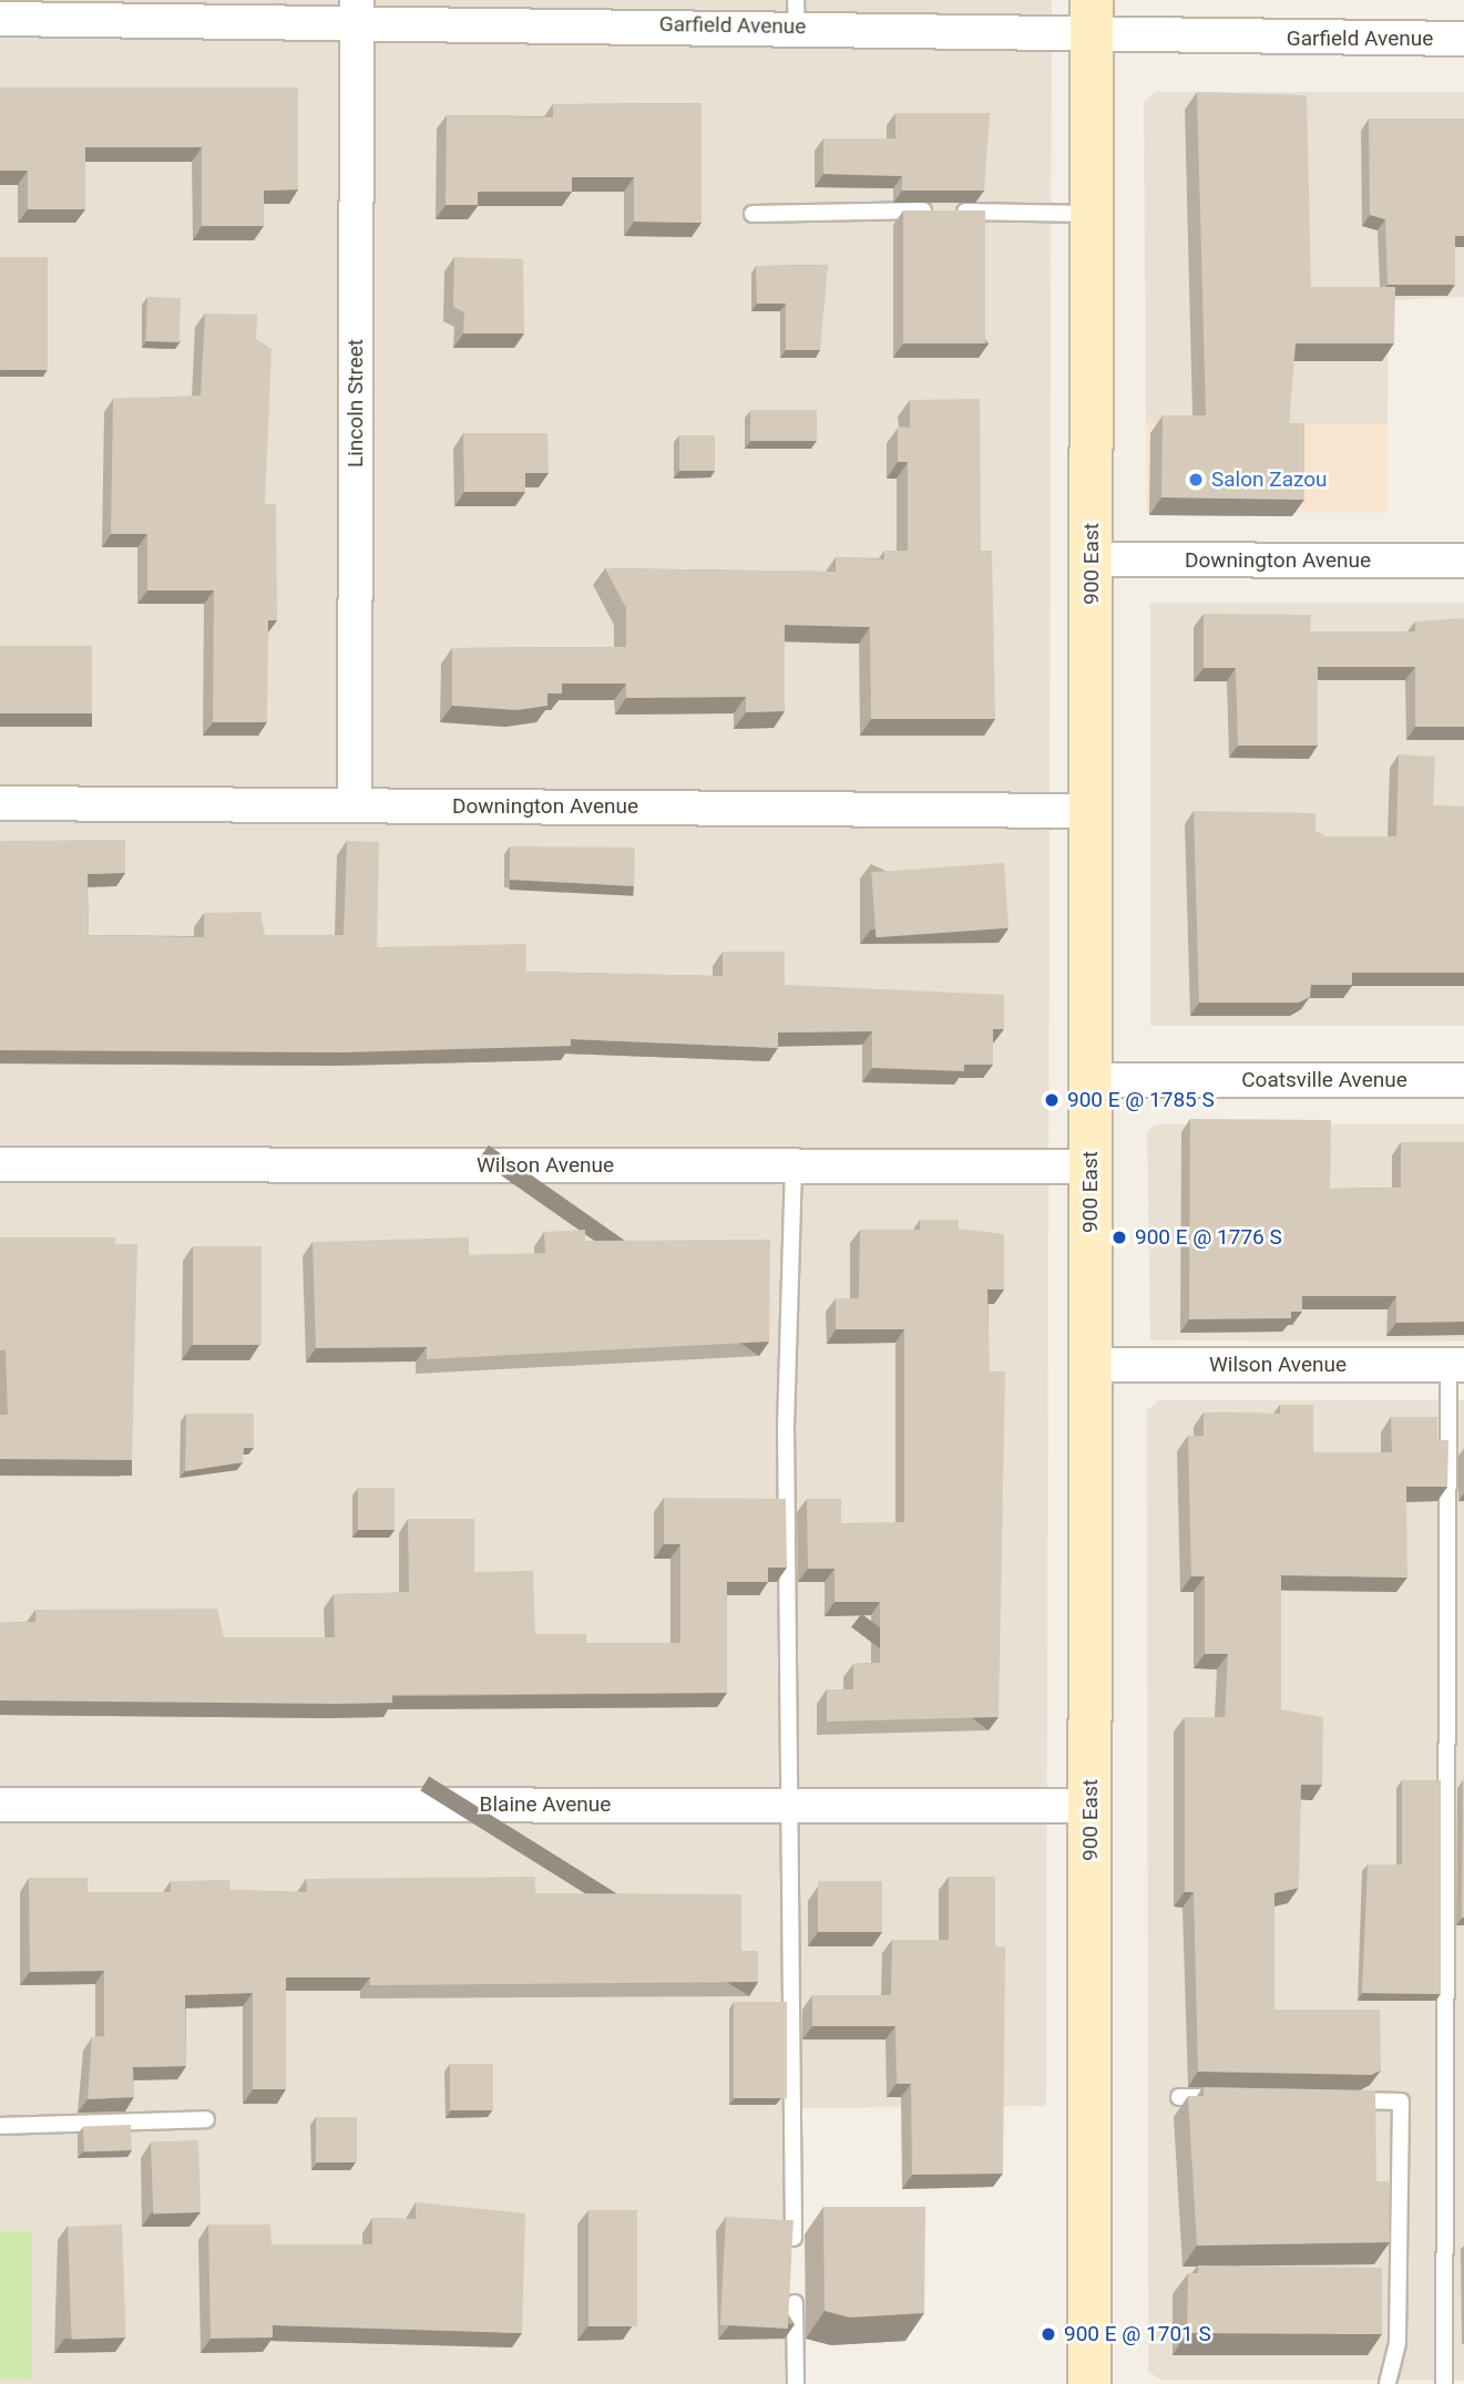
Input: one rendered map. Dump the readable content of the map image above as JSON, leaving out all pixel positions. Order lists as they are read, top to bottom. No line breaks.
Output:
{"streets":{"street":["Garfield Avenue","Lincoln Street","Downington Avenue","900 East","Coatsville Avenue","Wilson Avenue","Blaine Avenue"]},"crossings":[["Garfield Avenue","Lincoln Street"],["Garfield Avenue","900 East"],["Lincoln Street","Downington Avenue"],["Downington Avenue","900 East"],["900 East","Coatsville Avenue"],["900 East","Wilson Avenue"],["900 East","Blaine Avenue"]],"places":["Salon Zazou","900 E @ 1785 S","900 E @ 1776 S","900 E @ 1701 S"]}
